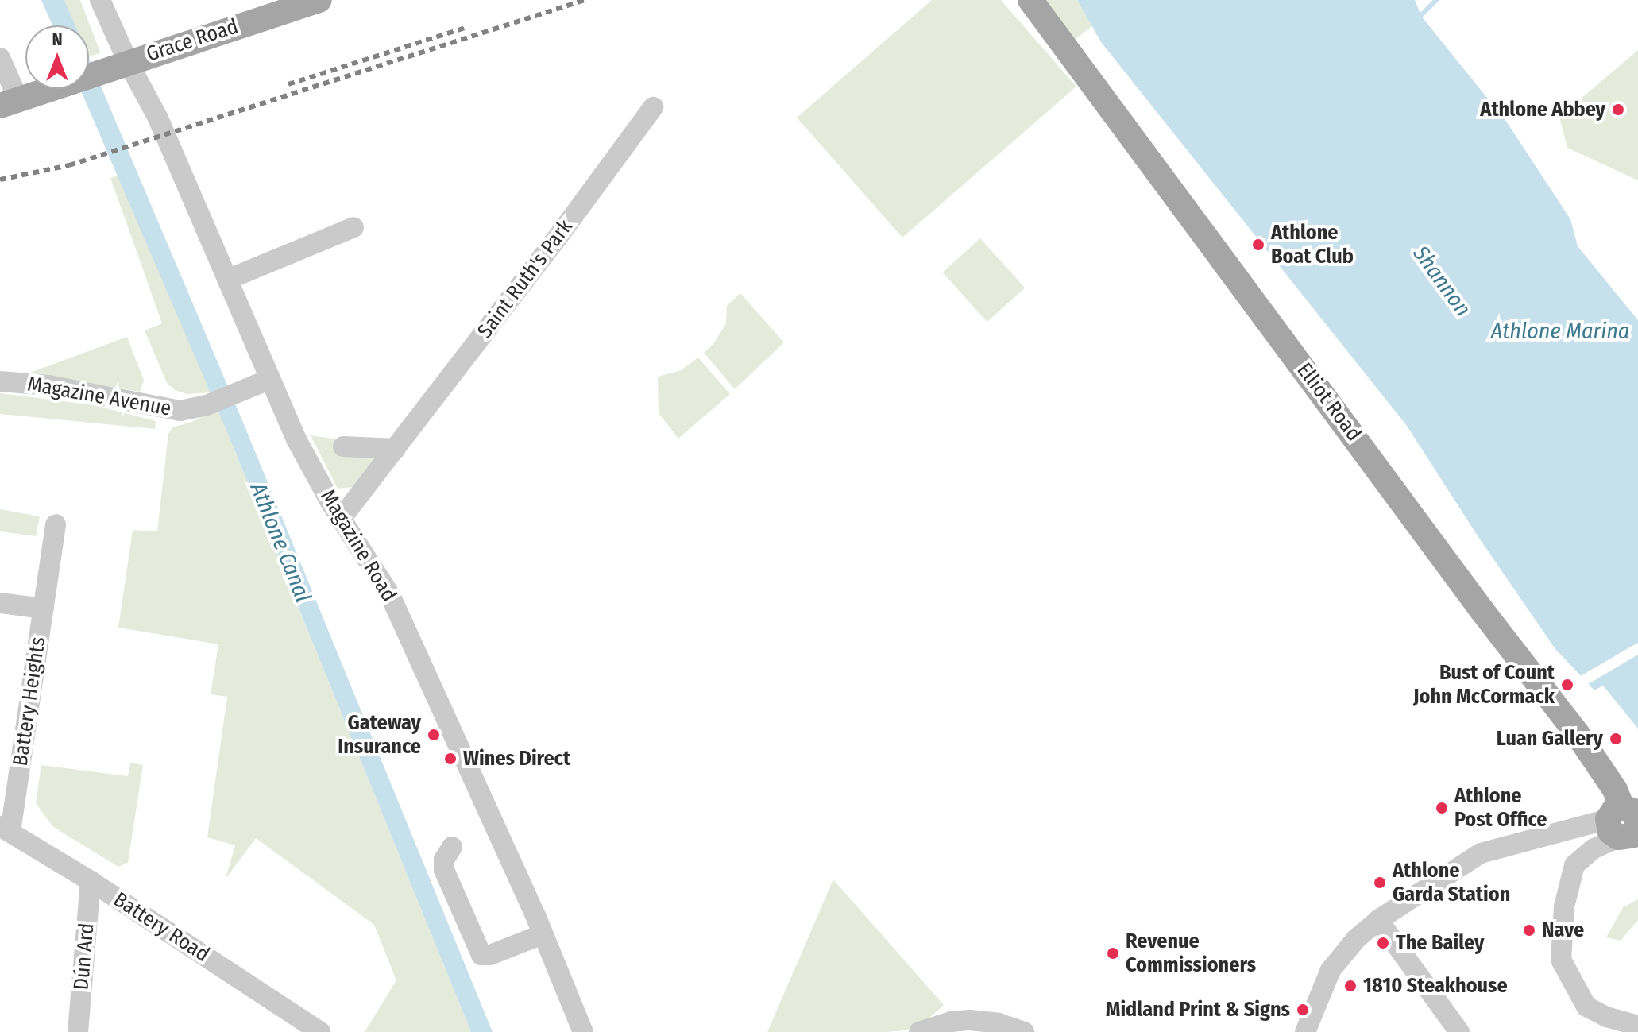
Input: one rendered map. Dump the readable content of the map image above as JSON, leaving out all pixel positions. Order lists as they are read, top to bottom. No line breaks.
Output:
{"streets":{"main road":["Grace Road","Elliot Road"],"street":["Saint Ruth's Park","Magazine Avenue","Magazine Road","Battery Heights","Battery Road","Dún Ard"]},"crossings":[["Grace Road","Magazine Road"],["Saint Ruth's Park","Magazine Road"],["Magazine Avenue","Magazine Road"],["Battery Heights","Battery Road"],["Battery Road","Dún Ard"]],"water":["Shannon","Athlone Marina","Athlone Canal"],"places":["Athlone Abbey","Athlone Boat Club","Bust of Count John McCormack","Gateway Insurance","Luan Gallery","Wines Direct","Athlone Post Office","Athlone Garda Station","Nave","The Bailey","Revenue Commissioners","1810 Steakhouse","Midland Print & Signs"],"north":"top"}
